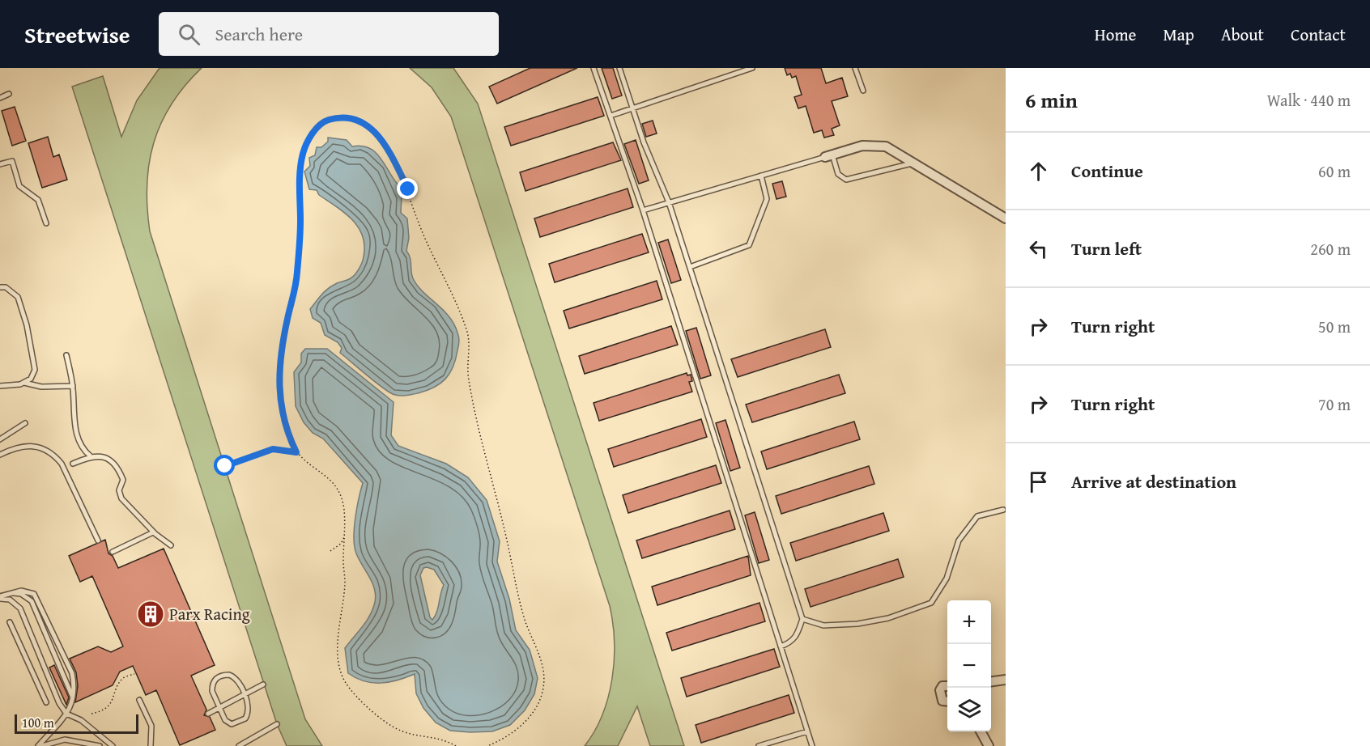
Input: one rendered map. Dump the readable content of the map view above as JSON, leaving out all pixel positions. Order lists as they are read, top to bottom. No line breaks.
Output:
{"places":{"building":["Parx Racing"]},"scale_bar":"100 m","page":{"header":"Streetwise","search":"Search here","nav":["Home","Map","About","Contact"],"heading":["6 min","Walk · 440 m"],"list":[["Continue","60 m"],["Turn left","260 m"],["Turn right","50 m"],["Turn right","70 m"],"Arrive at destination"],"map_buttons":["+","−"],"scale":"100 m"}}
